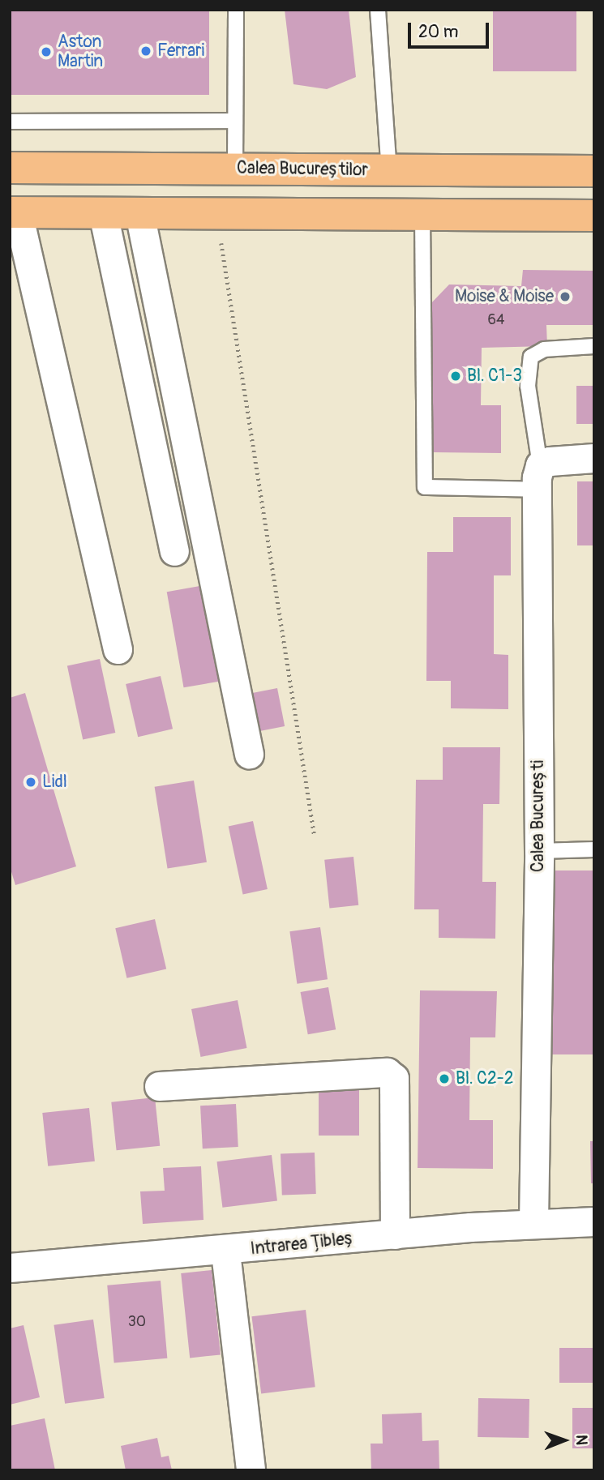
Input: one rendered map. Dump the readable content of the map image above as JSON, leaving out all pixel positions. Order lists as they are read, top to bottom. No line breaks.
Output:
{"streets":{"highway":["Calea Bucureștilor"],"street":["Calea București","Intrarea Țibleș"]},"crossings":[["Calea București","Intrarea Țibleș"]],"places":["Ferrari","Aston Martin","Moise & Moise","Bl. C1-3","Lidl","Bl. C2-2"],"house_numbers":["64","30"],"scale_bar":"20 m","north":"right"}
